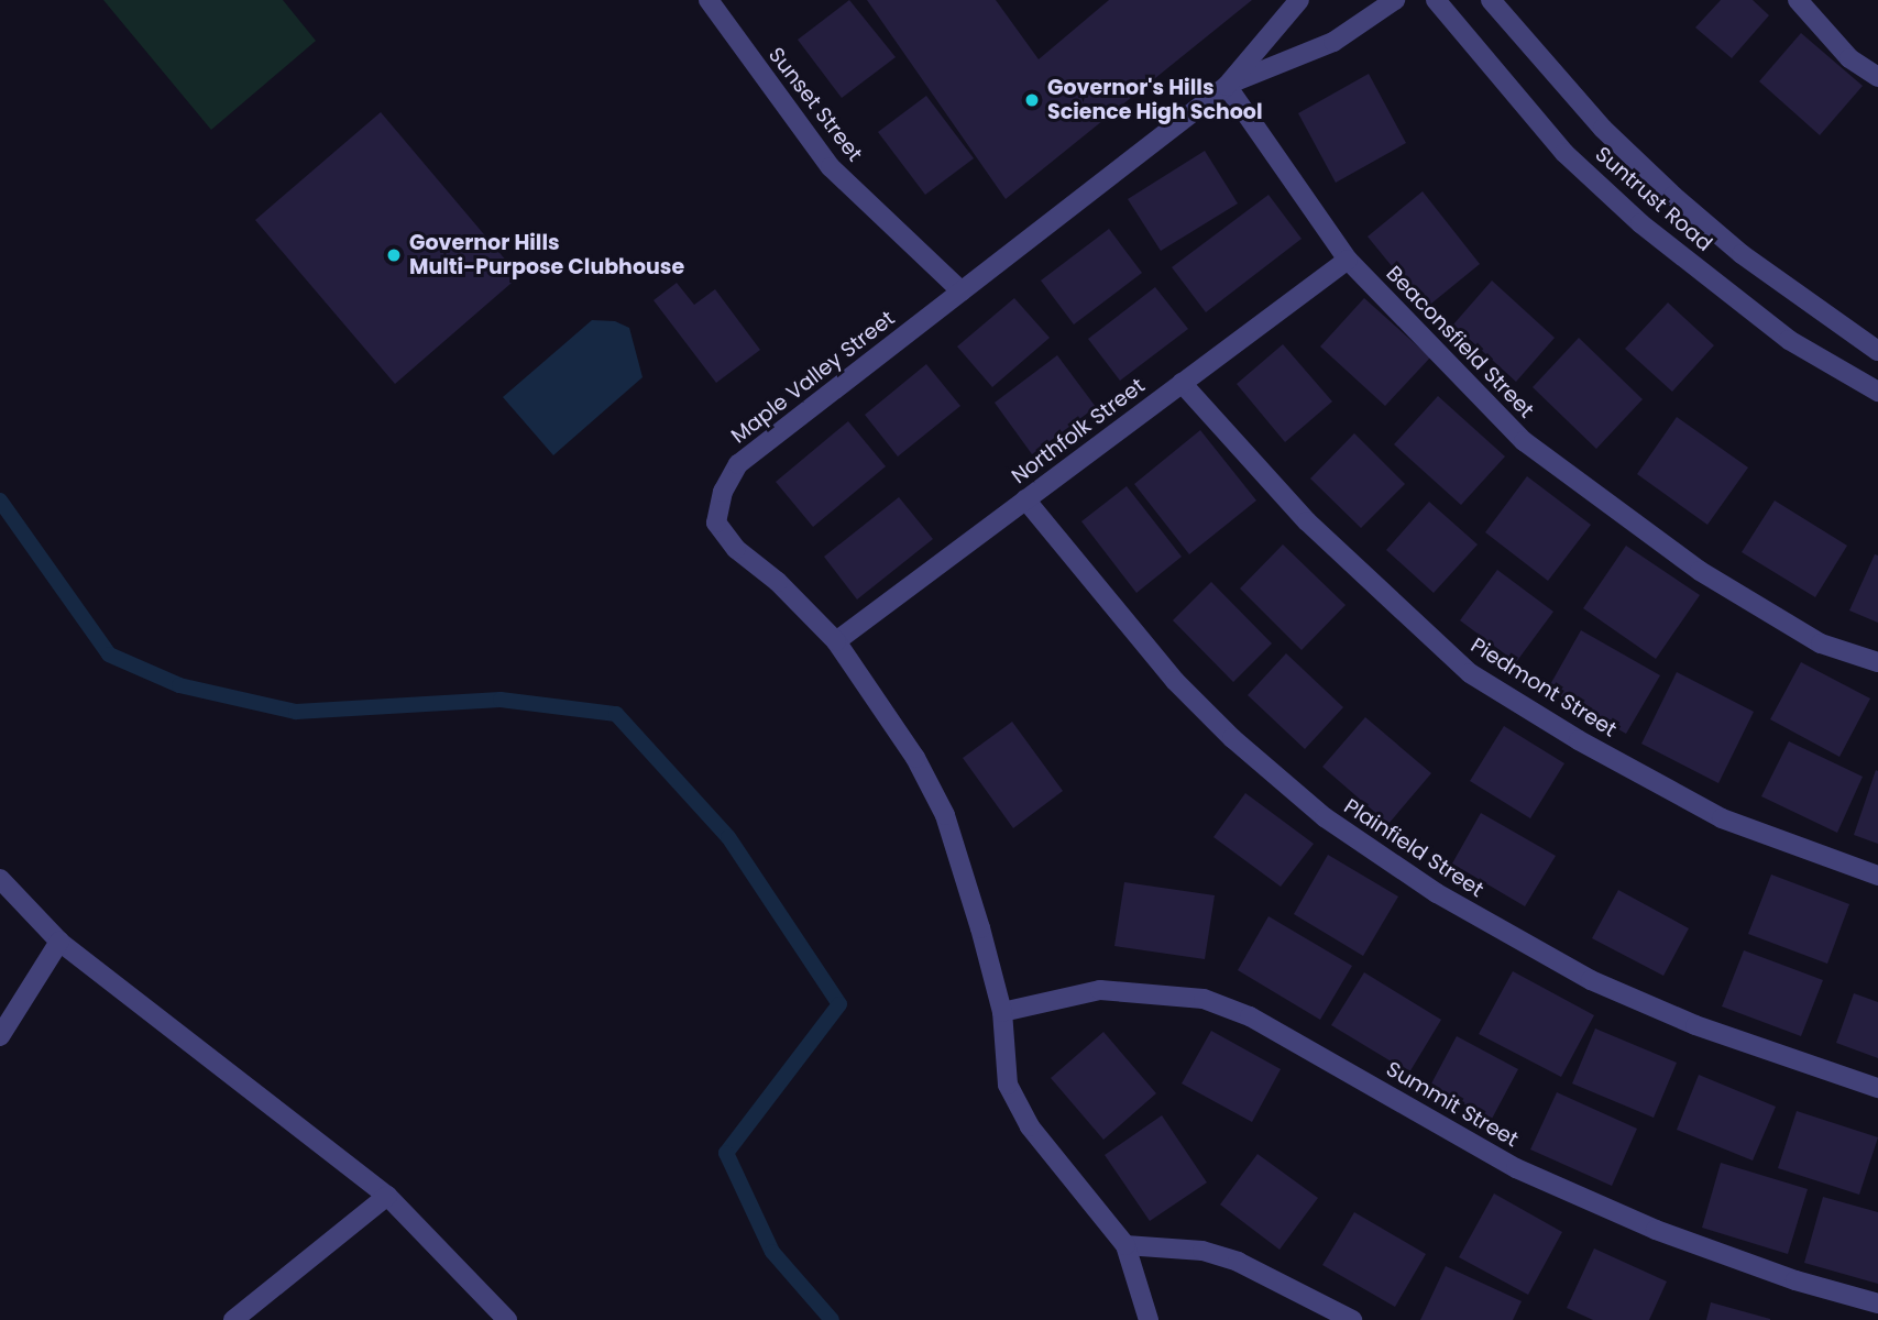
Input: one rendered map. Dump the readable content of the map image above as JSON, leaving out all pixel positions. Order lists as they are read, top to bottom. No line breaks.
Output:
{"streets":{"street":["Sunset Street","Suntrust Road","Beaconsfield Street","Maple Valley Street","Northfolk Street","Piedmont Street","Plainfield Street","Summit Street"]},"crossings":[["Sunset Street","Maple Valley Street"],["Beaconsfield Street","Maple Valley Street"],["Beaconsfield Street","Northfolk Street"],["Maple Valley Street","Northfolk Street"],["Maple Valley Street","Summit Street"],["Northfolk Street","Piedmont Street"],["Northfolk Street","Plainfield Street"]],"places":["Governor's Hills Science High School","Governor Hills Multi-Purpose Clubhouse"]}
